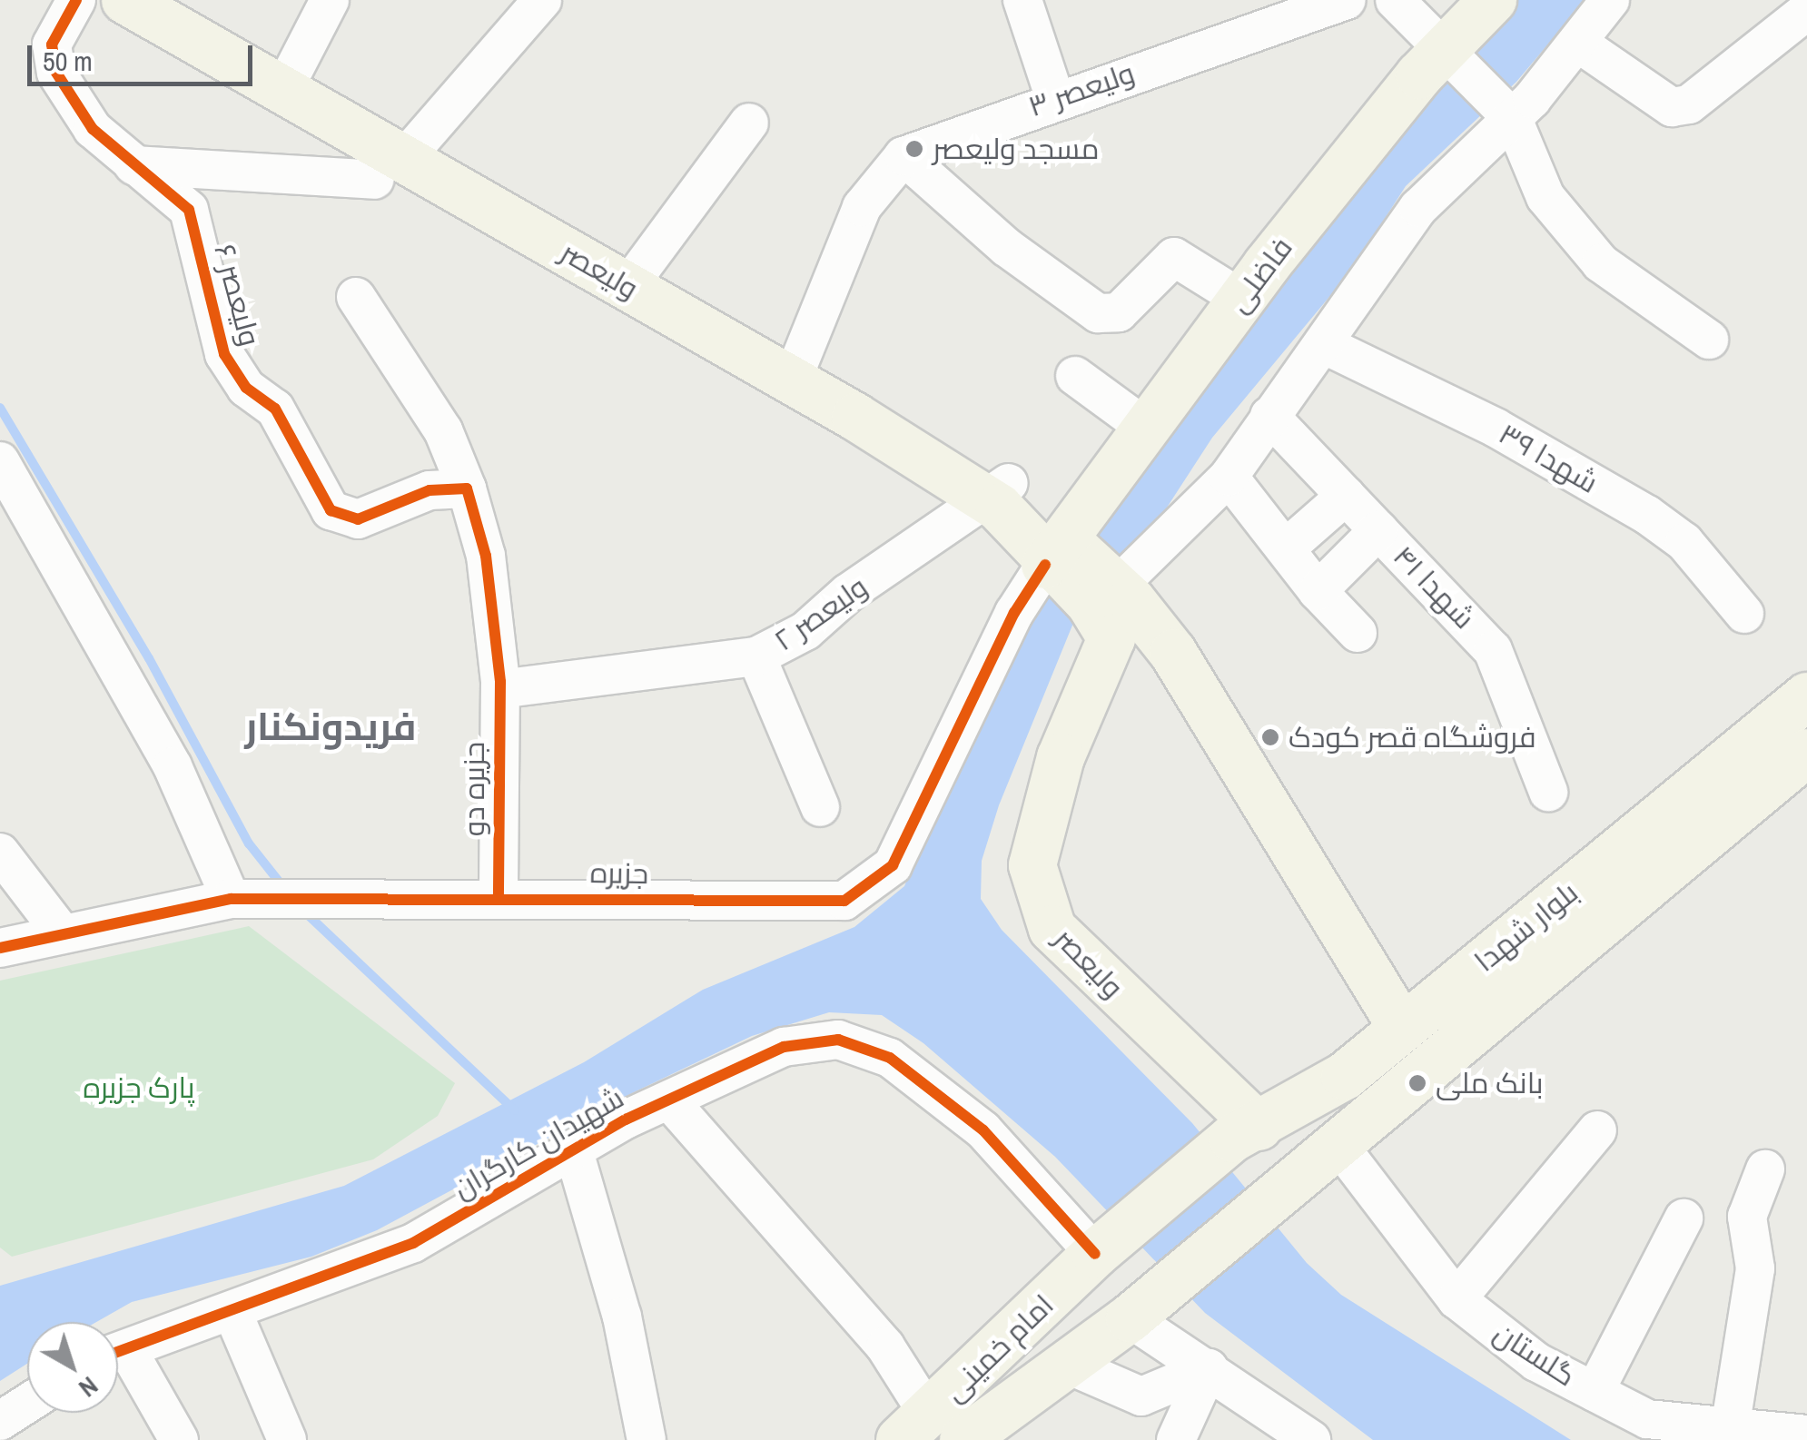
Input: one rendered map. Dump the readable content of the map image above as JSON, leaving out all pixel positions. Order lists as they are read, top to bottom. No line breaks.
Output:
{"streets":{"main road":["ولیعصر","فاضلی","بلوار شهدا","امام خمینی"],"street":["ولیعصر ۳","ولیعصر ۶","شهدا ۳۹","شهدا ۴۱","ولیعصر ۲","جزیره دو","جزیره","شهیدان کارگران","گلستان"]},"crossings":[["ولیعصر ۳","ولیعصر"],["ولیعصر","فاضلی"],["ولیعصر","ولیعصر ۲"],["ولیعصر","جزیره"],["ولیعصر","بلوار شهدا"],["ولیعصر","امام خمینی"],["فاضلی","جزیره"],["ولیعصر ۲","جزیره دو"],["جزیره دو","جزیره"],["بلوار شهدا","امام خمینی"],["بلوار شهدا","گلستان"],["شهیدان کارگران","امام خمینی"]],"districts":["فریدونکنار"],"parks":["پارک جزیره"],"places":["مسجد ولیعصر","فروشگاه قصر کودک","بانک ملی"],"scale_bar":"50 m","north":"bottom right"}
